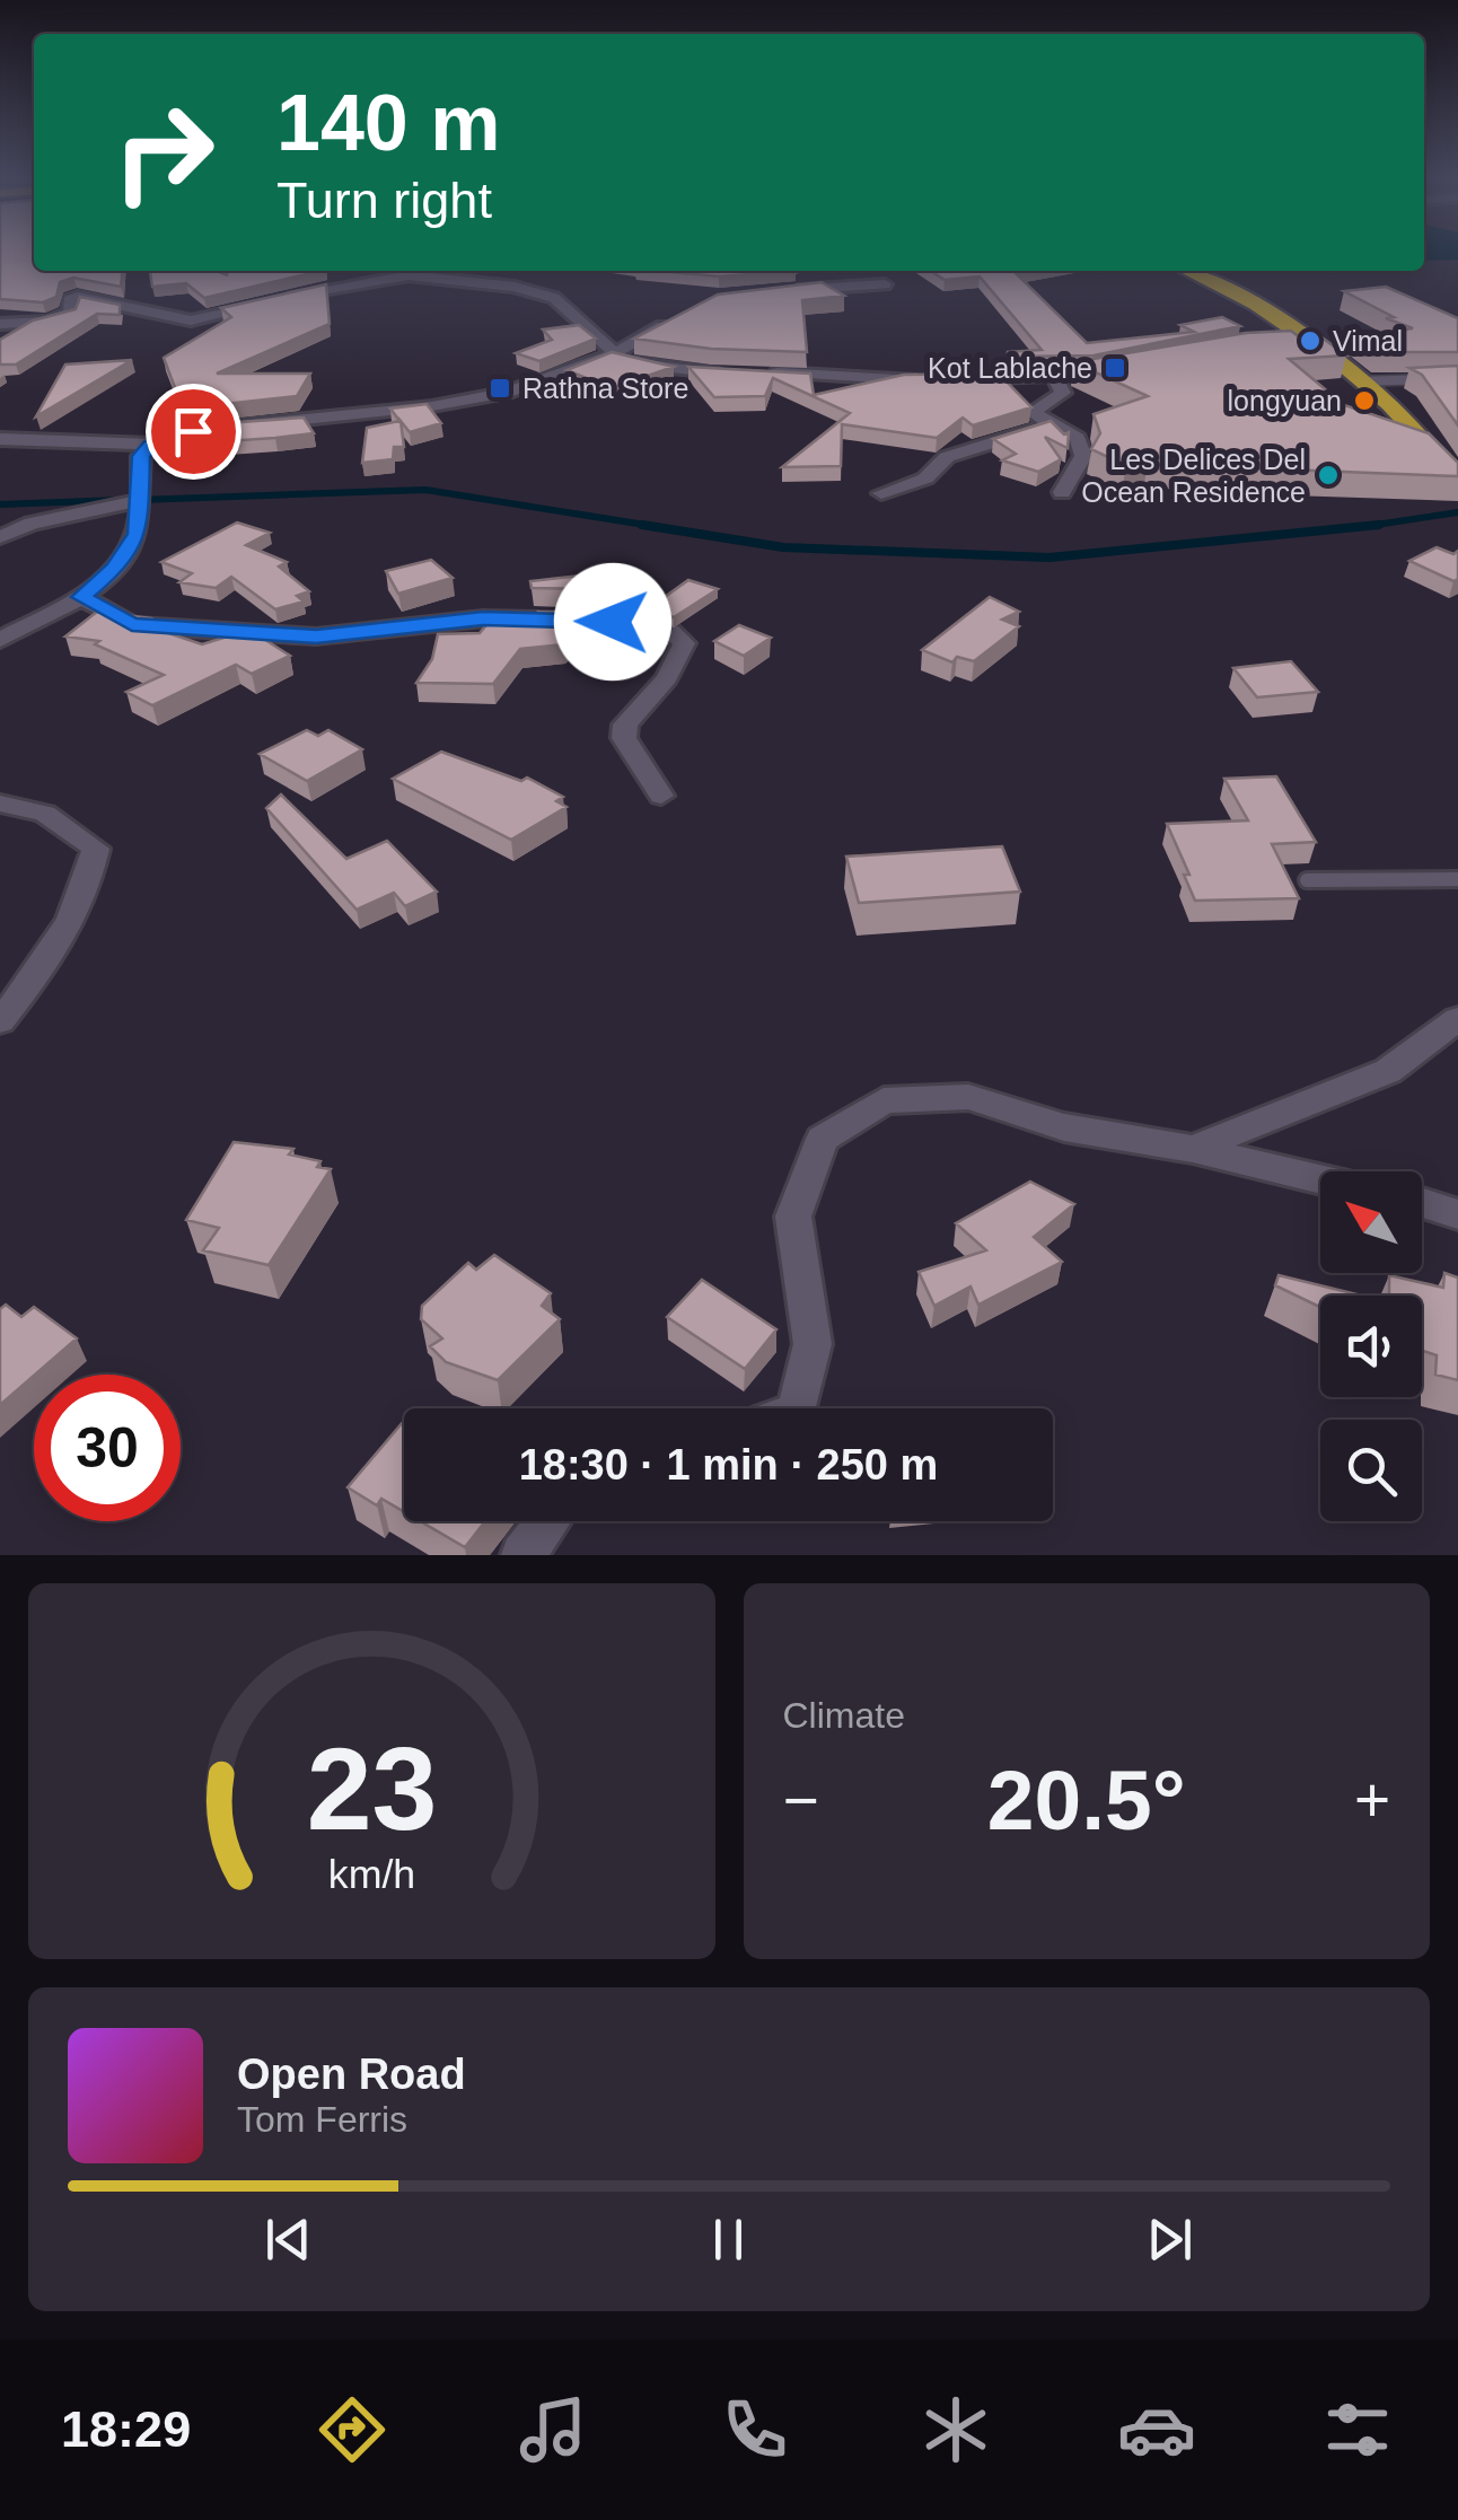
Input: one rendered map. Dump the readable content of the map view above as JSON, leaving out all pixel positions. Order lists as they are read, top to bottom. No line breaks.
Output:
{"places":{"other":["Vimal","longyuan","Les Delices Del Ocean Residence"],"transit":["Kot Lablache","Rathna Store"]},"north":"top left","page":{"turn":["140 m","Turn right"],"limit":"30","trip":"18:30 · 1 min · 250 m","tile":"Climate","heat":["−","20.5°","+"],"song":["Open Road","Tom Ferris"],"tabs":"18:29","gauge":["23","km/h"]}}
